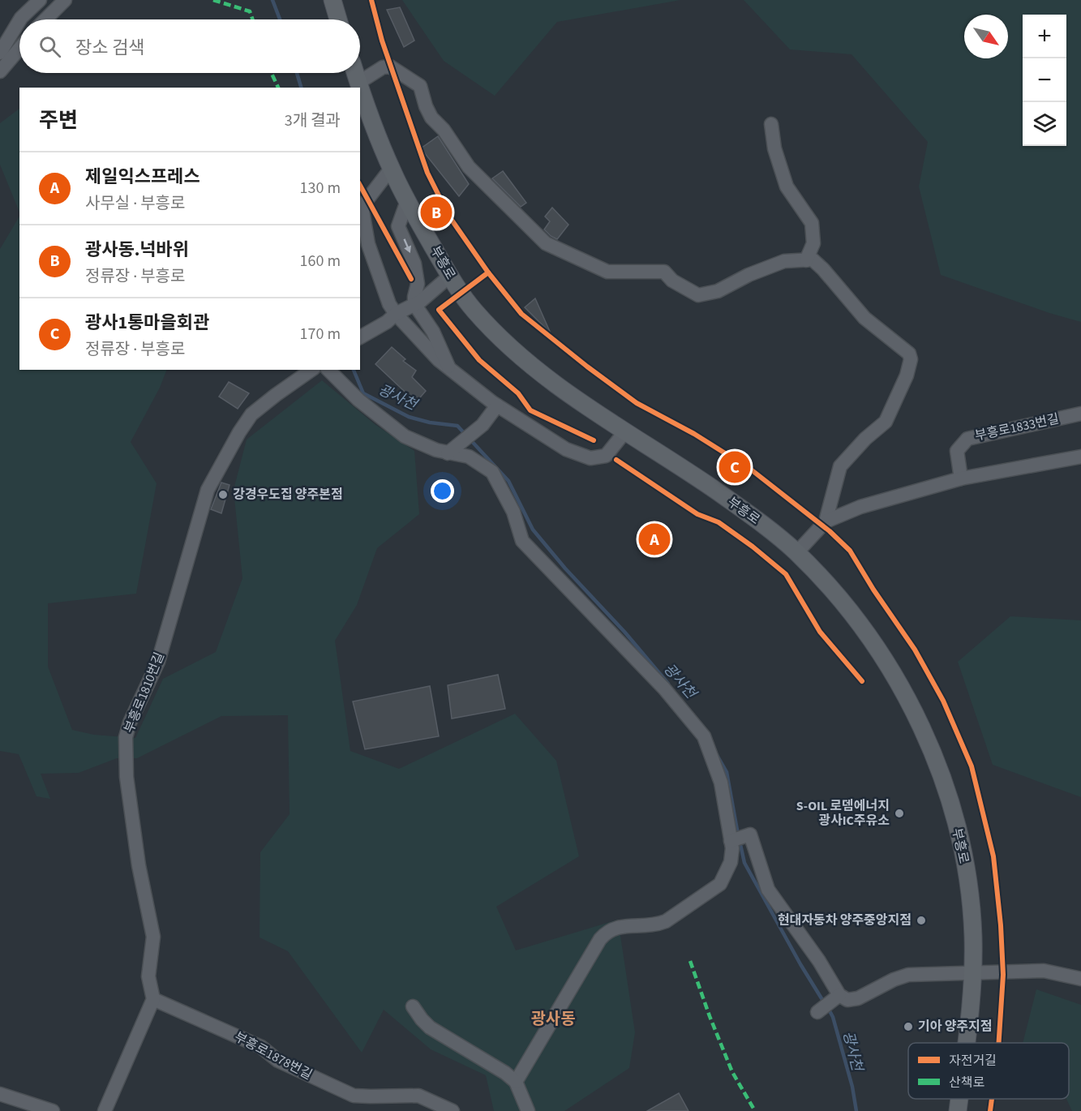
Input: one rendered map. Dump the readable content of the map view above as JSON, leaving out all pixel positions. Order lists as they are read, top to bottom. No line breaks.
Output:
{"streets":{"main road":["부흥로"],"street":["부흥로1833번길","부흥로1810번길","부흥로1878번길"]},"crossings":[["부흥로1810번길","부흥로1878번길"]],"districts":["광사동"],"water":["광사천"],"places":["강경우도집 양주본점","S-OIL 로뎀에너지 광사IC주유소","현대자동차 양주중앙지점","기아 양주지점"],"legend":["자전거길","산책로"],"north":"bottom right","page":{"map_buttons":["+","−"],"search":"장소 검색","heading":["주변","3개 결과"],"list":[{"mark":"A","name":"제일익스프레스","note":"사무실 · 부흥로","value":"130 m"},{"mark":"B","name":"광사동.넉바위","note":"정류장 · 부흥로","value":"160 m"},{"mark":"C","name":"광사1통마을회관","note":"정류장 · 부흥로","value":"170 m"}],"pins":["B","C","A"]}}
